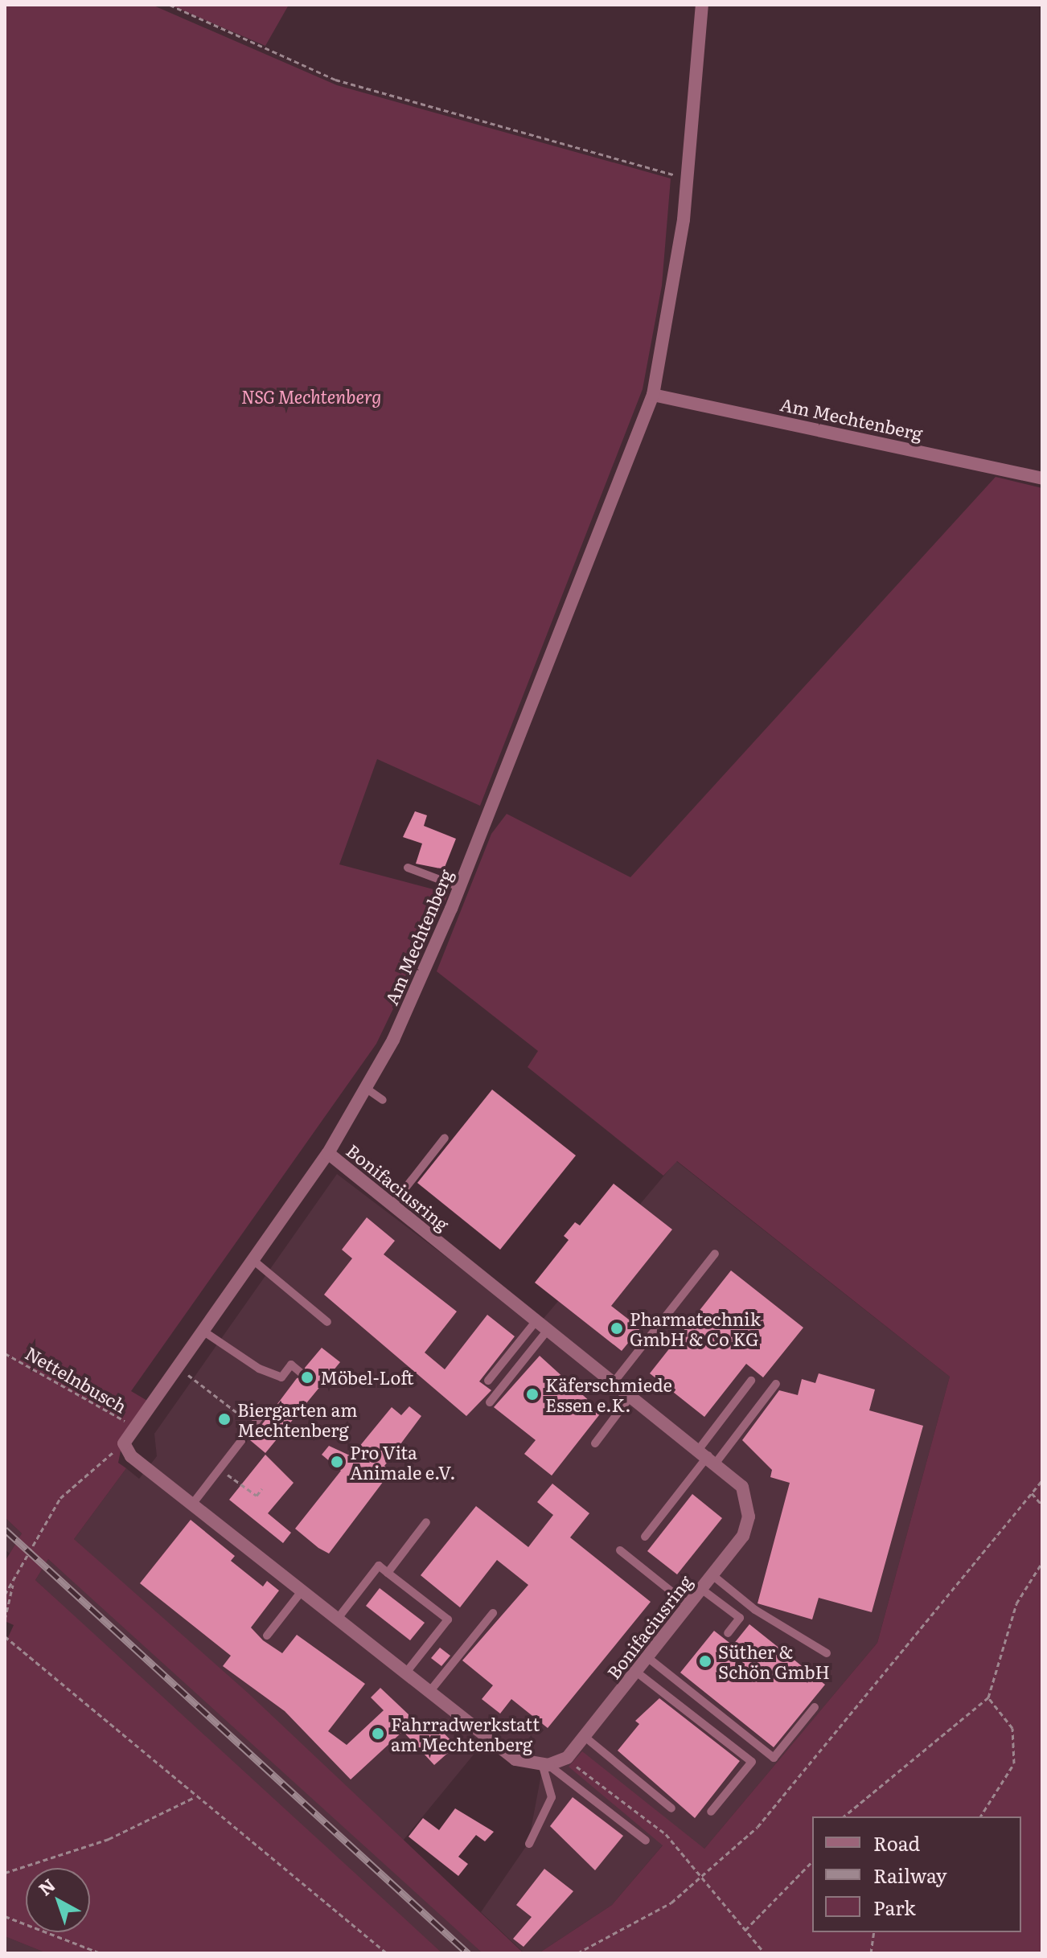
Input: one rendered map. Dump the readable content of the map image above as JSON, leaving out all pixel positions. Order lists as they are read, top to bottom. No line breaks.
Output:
{"streets":{"street":["Am Mechtenberg","Bonifaciusring"],"path":["Nettelnbusch"]},"crossings":[["Am Mechtenberg","Bonifaciusring"],["Am Mechtenberg","Nettelnbusch"]],"parks":["NSG Mechtenberg"],"places":["Pharmatechnik GmbH & Co KG","Möbel-Loft","Käferschmiede Essen e.K.","Biergarten am Mechtenberg","Pro Vita Animale e.V.","Süther & Schön GmbH","Fahrradwerkstatt am Mechtenberg"],"legend":["Road","Railway","Park"],"north":"top left"}
